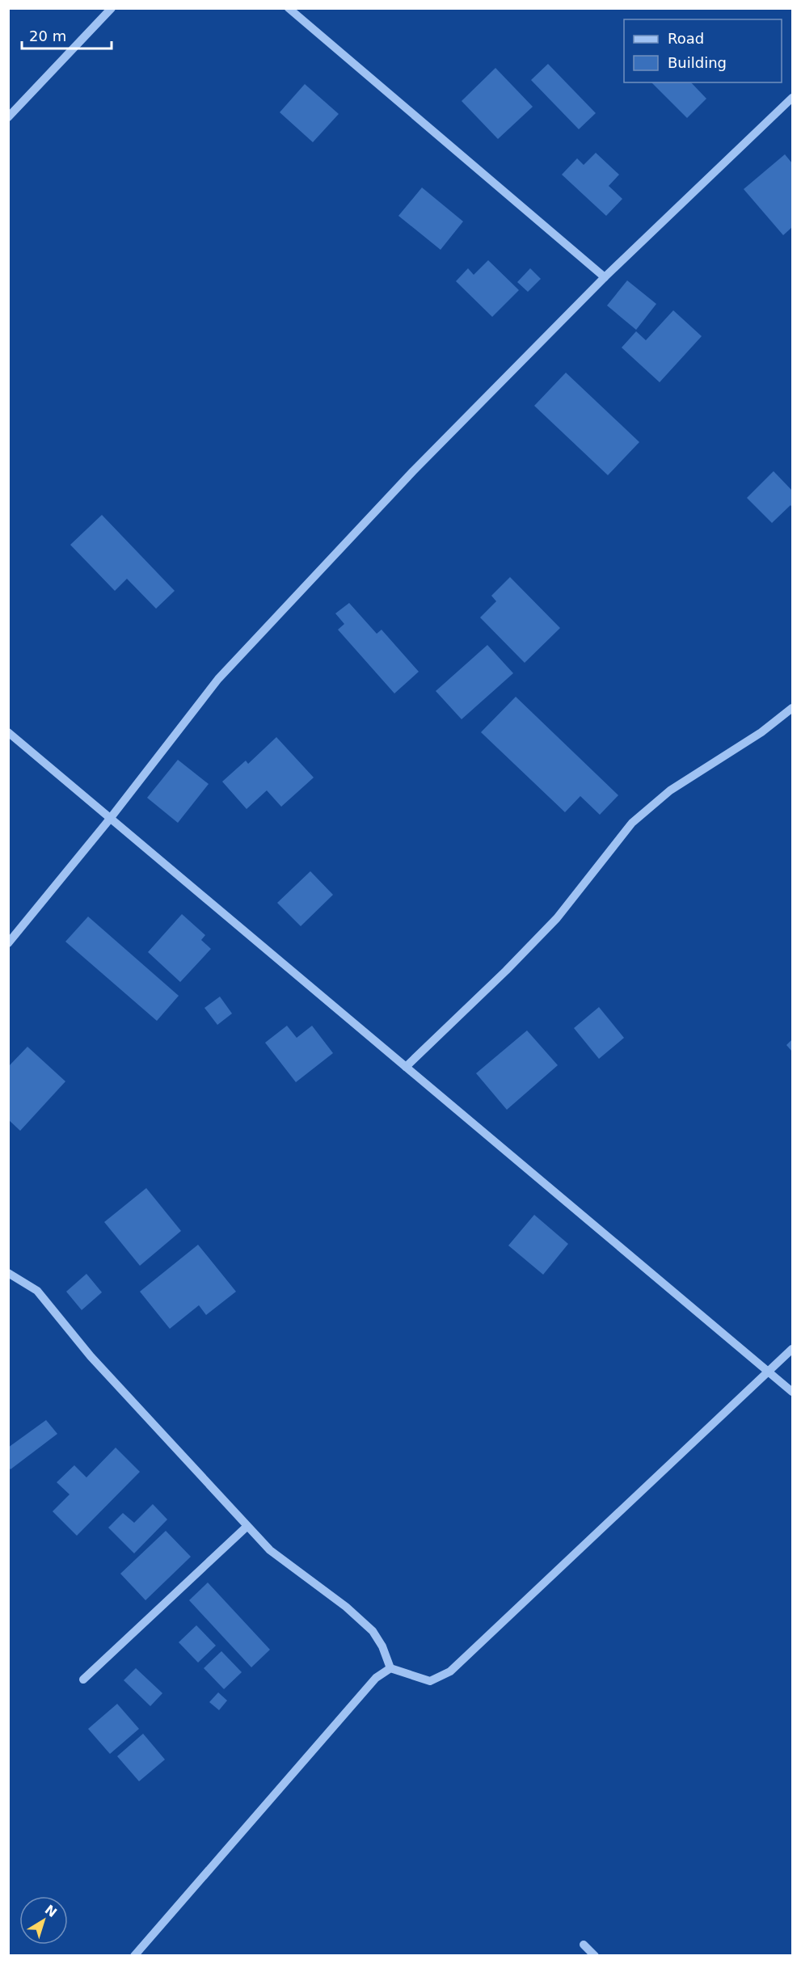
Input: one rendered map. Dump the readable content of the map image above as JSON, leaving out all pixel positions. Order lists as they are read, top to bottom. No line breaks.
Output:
{"legend":["Road","Building"],"scale_bar":"20 m","north":"top right"}
